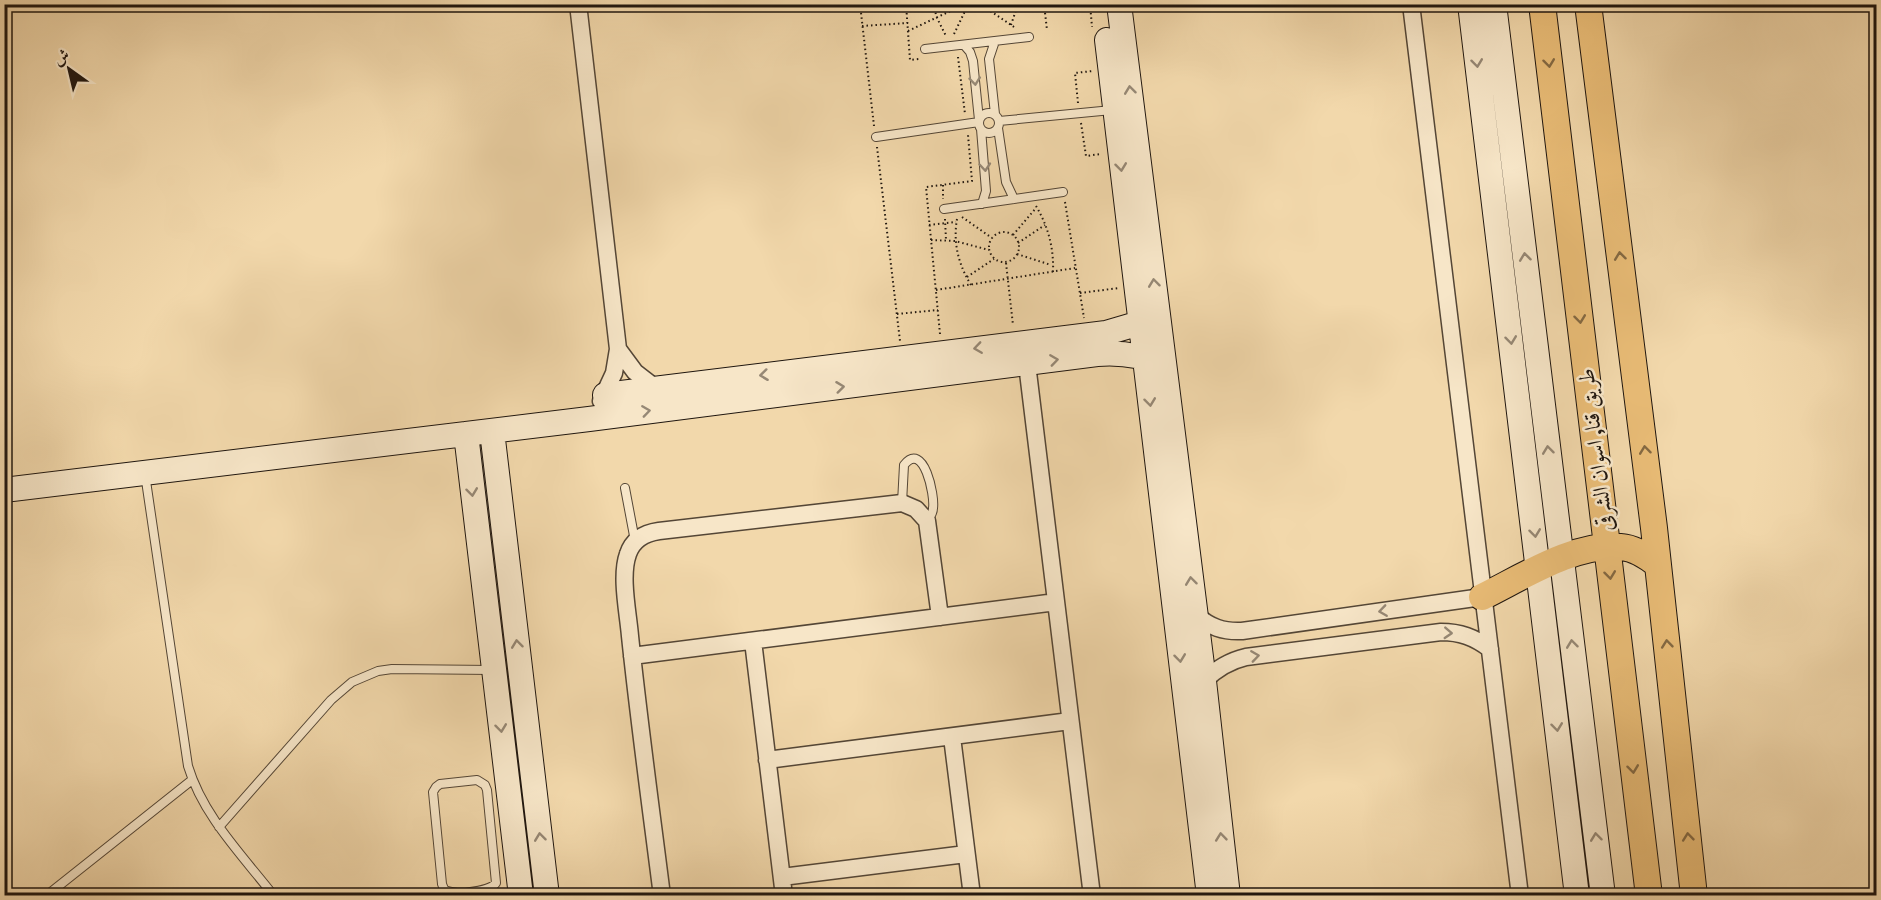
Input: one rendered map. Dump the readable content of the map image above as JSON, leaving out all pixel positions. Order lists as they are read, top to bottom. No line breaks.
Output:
{"streets":{"main road":["طريق قنا, اسوان الشرقى"]},"north":"top left"}
